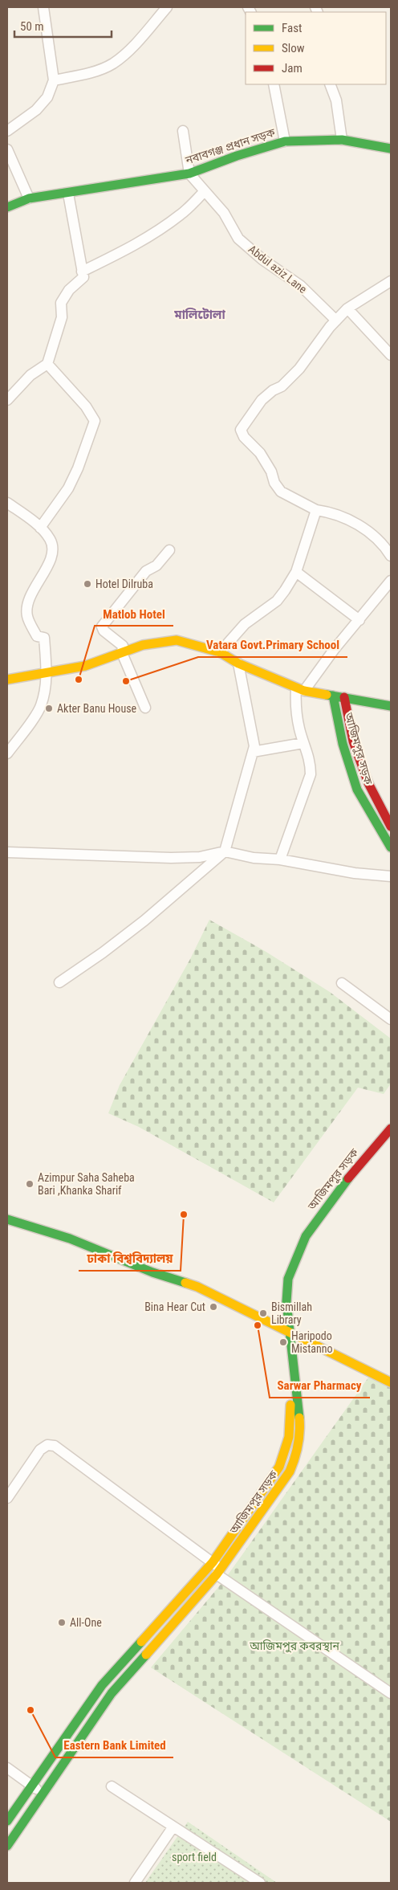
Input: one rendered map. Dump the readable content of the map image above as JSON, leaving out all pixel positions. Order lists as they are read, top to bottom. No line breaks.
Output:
{"streets":{"main road":["নবাবগঞ্জ প্রধান সড়ক","আজিমপুর সড়ক"],"street":["Abdul aziz Lane"]},"crossings":[["নবাবগঞ্জ প্রধান সড়ক","Abdul aziz Lane"]],"districts":["মালিটোলা"],"parks":["আজিমপুর কবরস্থান","sport field"],"places":["Hotel Dilruba","Matlob Hotel","Vatara Govt.Primary School","Akter Banu House","Azimpur Saha Saheba Bari ,Khanka Sharif","ঢাকা বিশ্ববিদ্যালয়","Bina Hear Cut","Bismillah Library","Sarwar Pharmacy","Haripodo Mistanno","All-One","Eastern Bank Limited"],"legend":["Fast","Slow","Jam"],"scale_bar":"50 m"}
